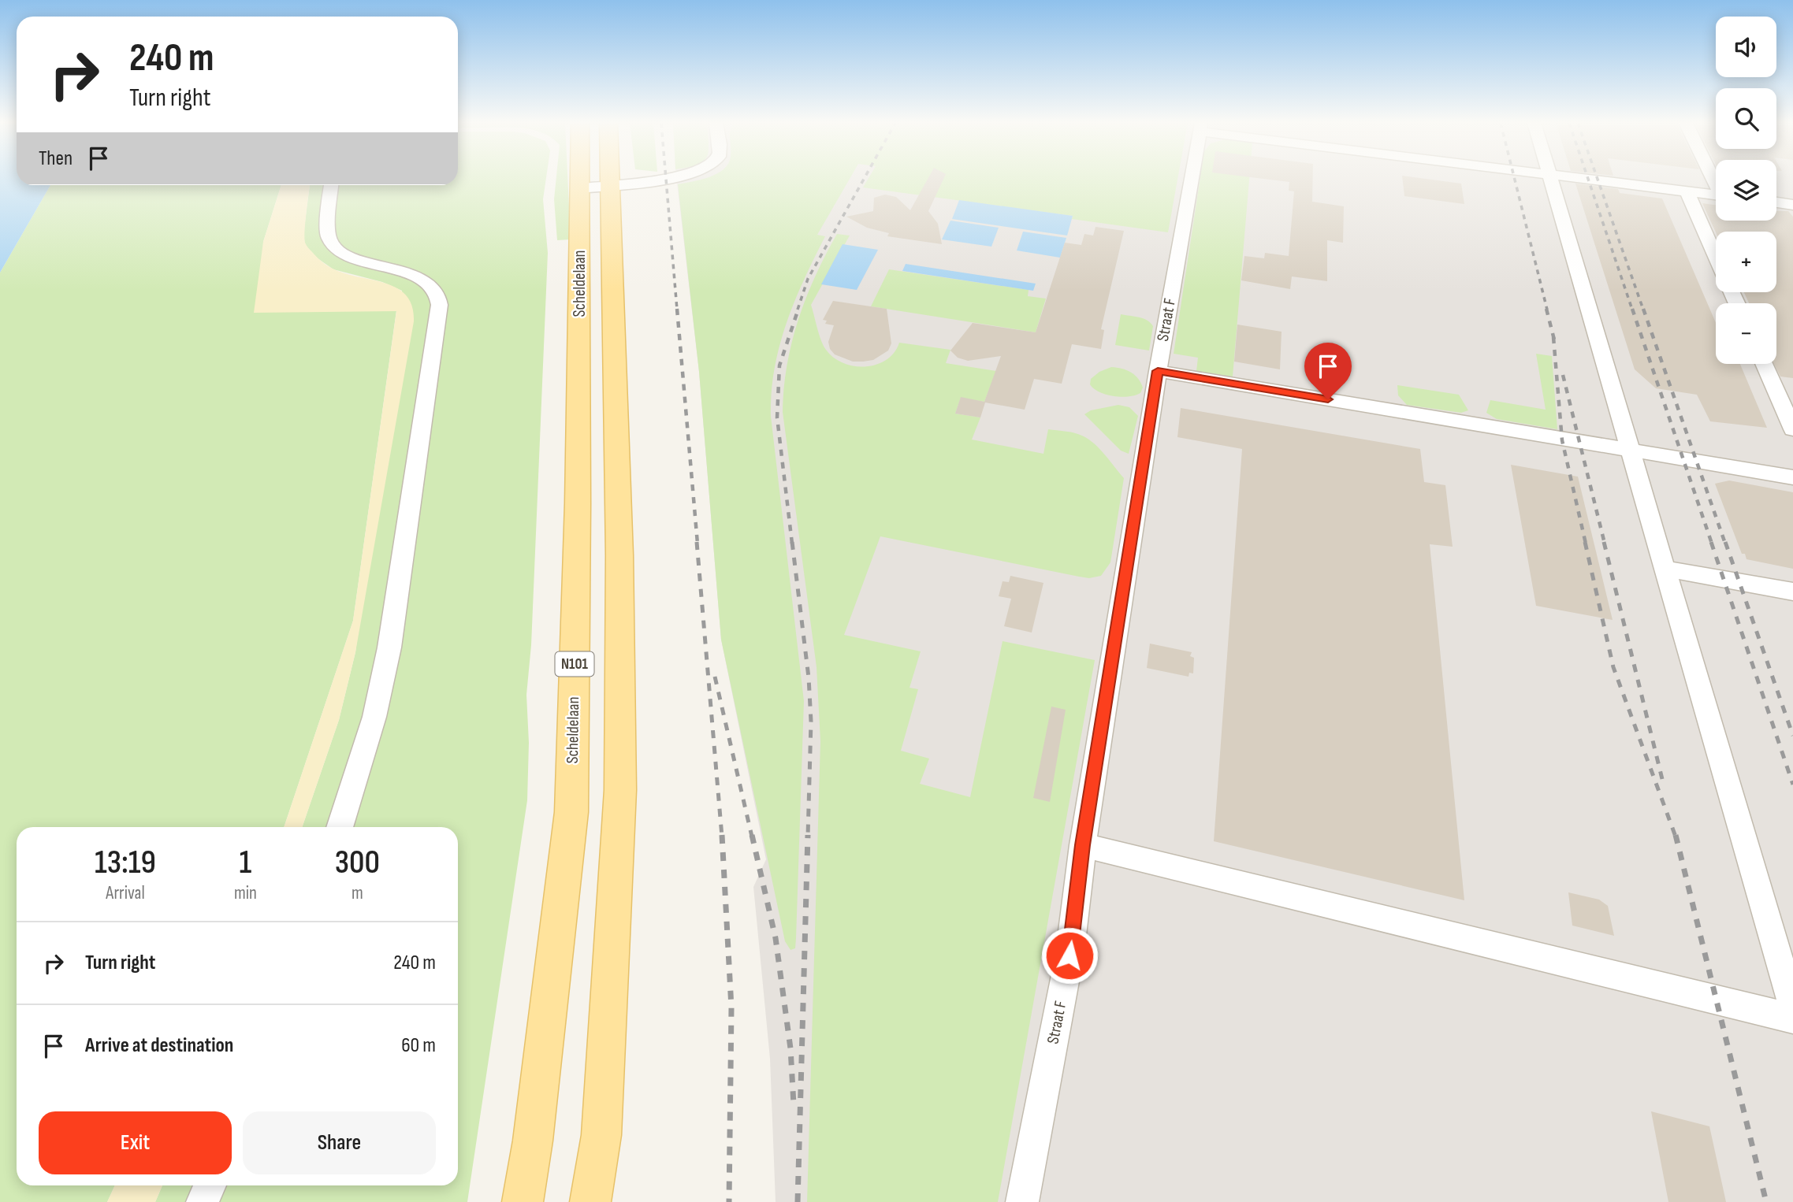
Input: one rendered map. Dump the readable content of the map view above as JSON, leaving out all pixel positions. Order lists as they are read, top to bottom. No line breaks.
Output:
{"streets":{"main road":["Scheldelaan","N101"],"street":["Straat F"]},"page":{"map_buttons":["+","−"],"turn":["240 m","Turn right"],"then":"Then","eta":["13:19","Arrival","1","min","300","m"],"list":[{"name":"Turn right","value":"240 m"},{"name":"Arrive at destination","value":"60 m"}],"buttons":["Exit","Share"]}}
